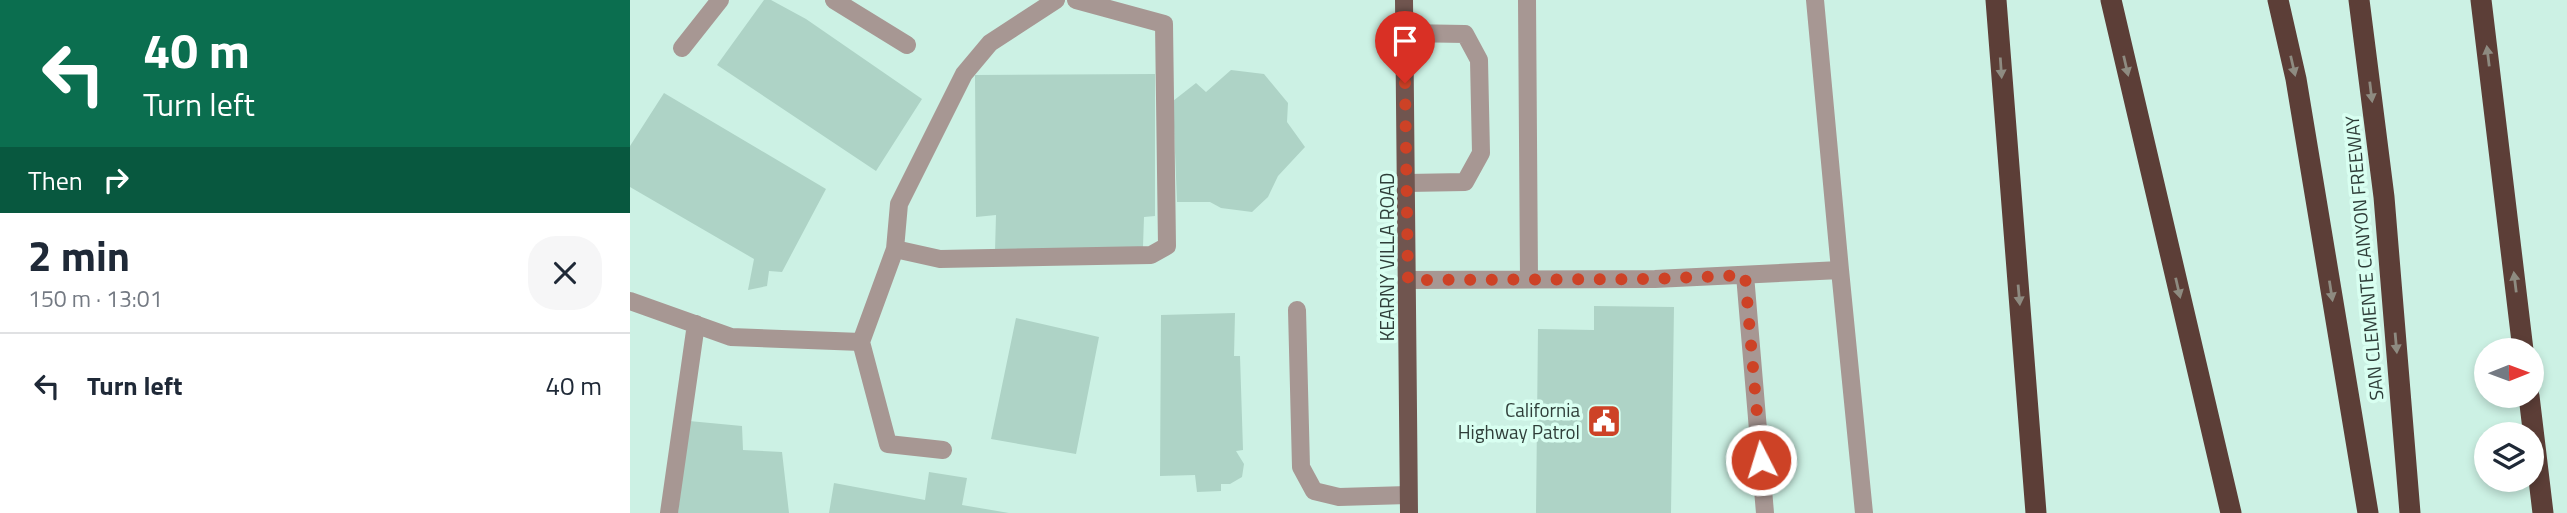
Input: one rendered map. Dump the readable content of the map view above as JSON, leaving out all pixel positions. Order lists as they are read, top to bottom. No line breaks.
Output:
{"streets":{"highway":["SAN CLEMENTE CANYON FREEWAY"],"main road":["KEARNY VILLA ROAD"]},"places":{"public building":["California Highway Patrol"]},"north":"right","page":{"turn":["40 m","Turn left"],"then":"Then","heading":["2 min","150 m · 13:01"],"list":[{"name":"Turn left","value":"40 m"}]}}
